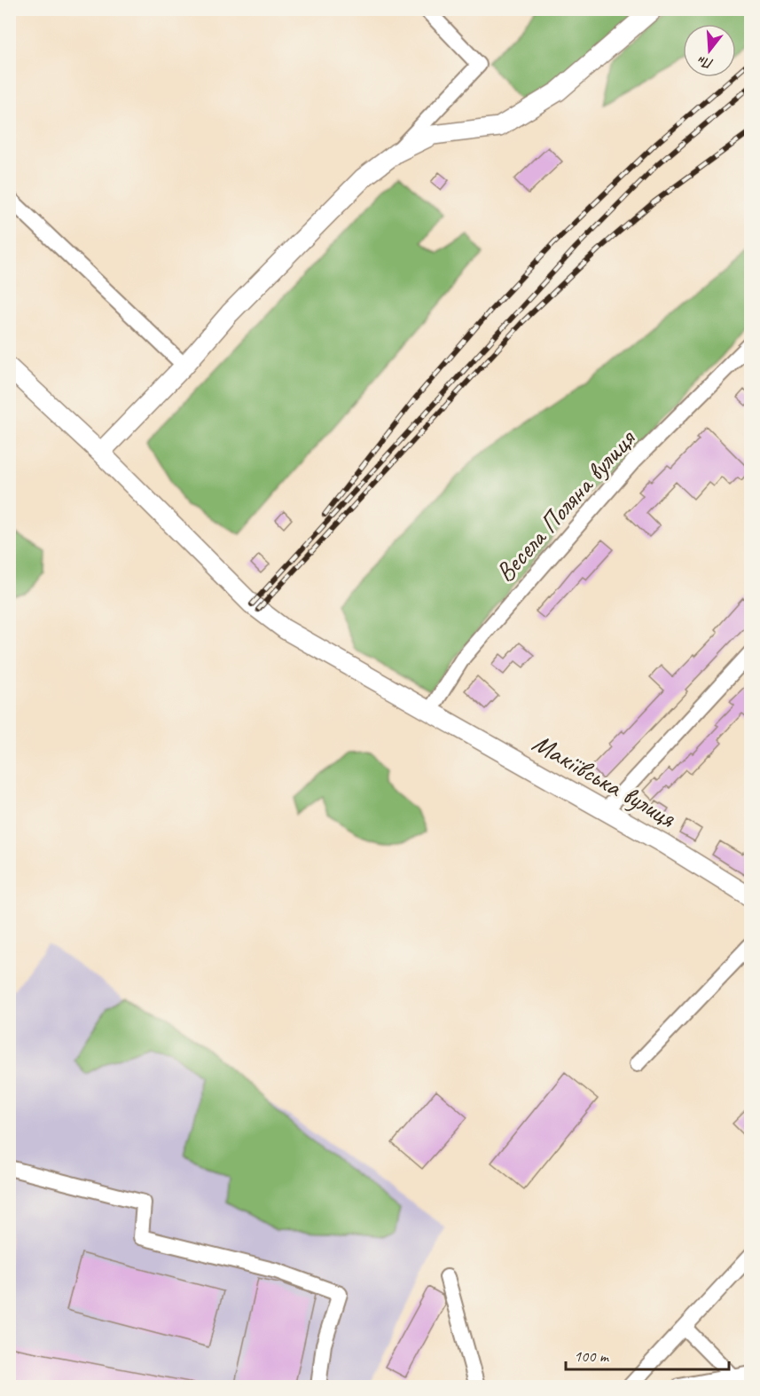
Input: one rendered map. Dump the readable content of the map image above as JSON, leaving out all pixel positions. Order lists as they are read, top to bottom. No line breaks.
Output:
{"streets":{"main road":["Макіївська вулиця"],"street":["Весела Поляна вулиця"]},"crossings":[["Весела Поляна вулиця","Макіївська вулиця"]],"scale_bar":"100 m","north":"bottom"}
